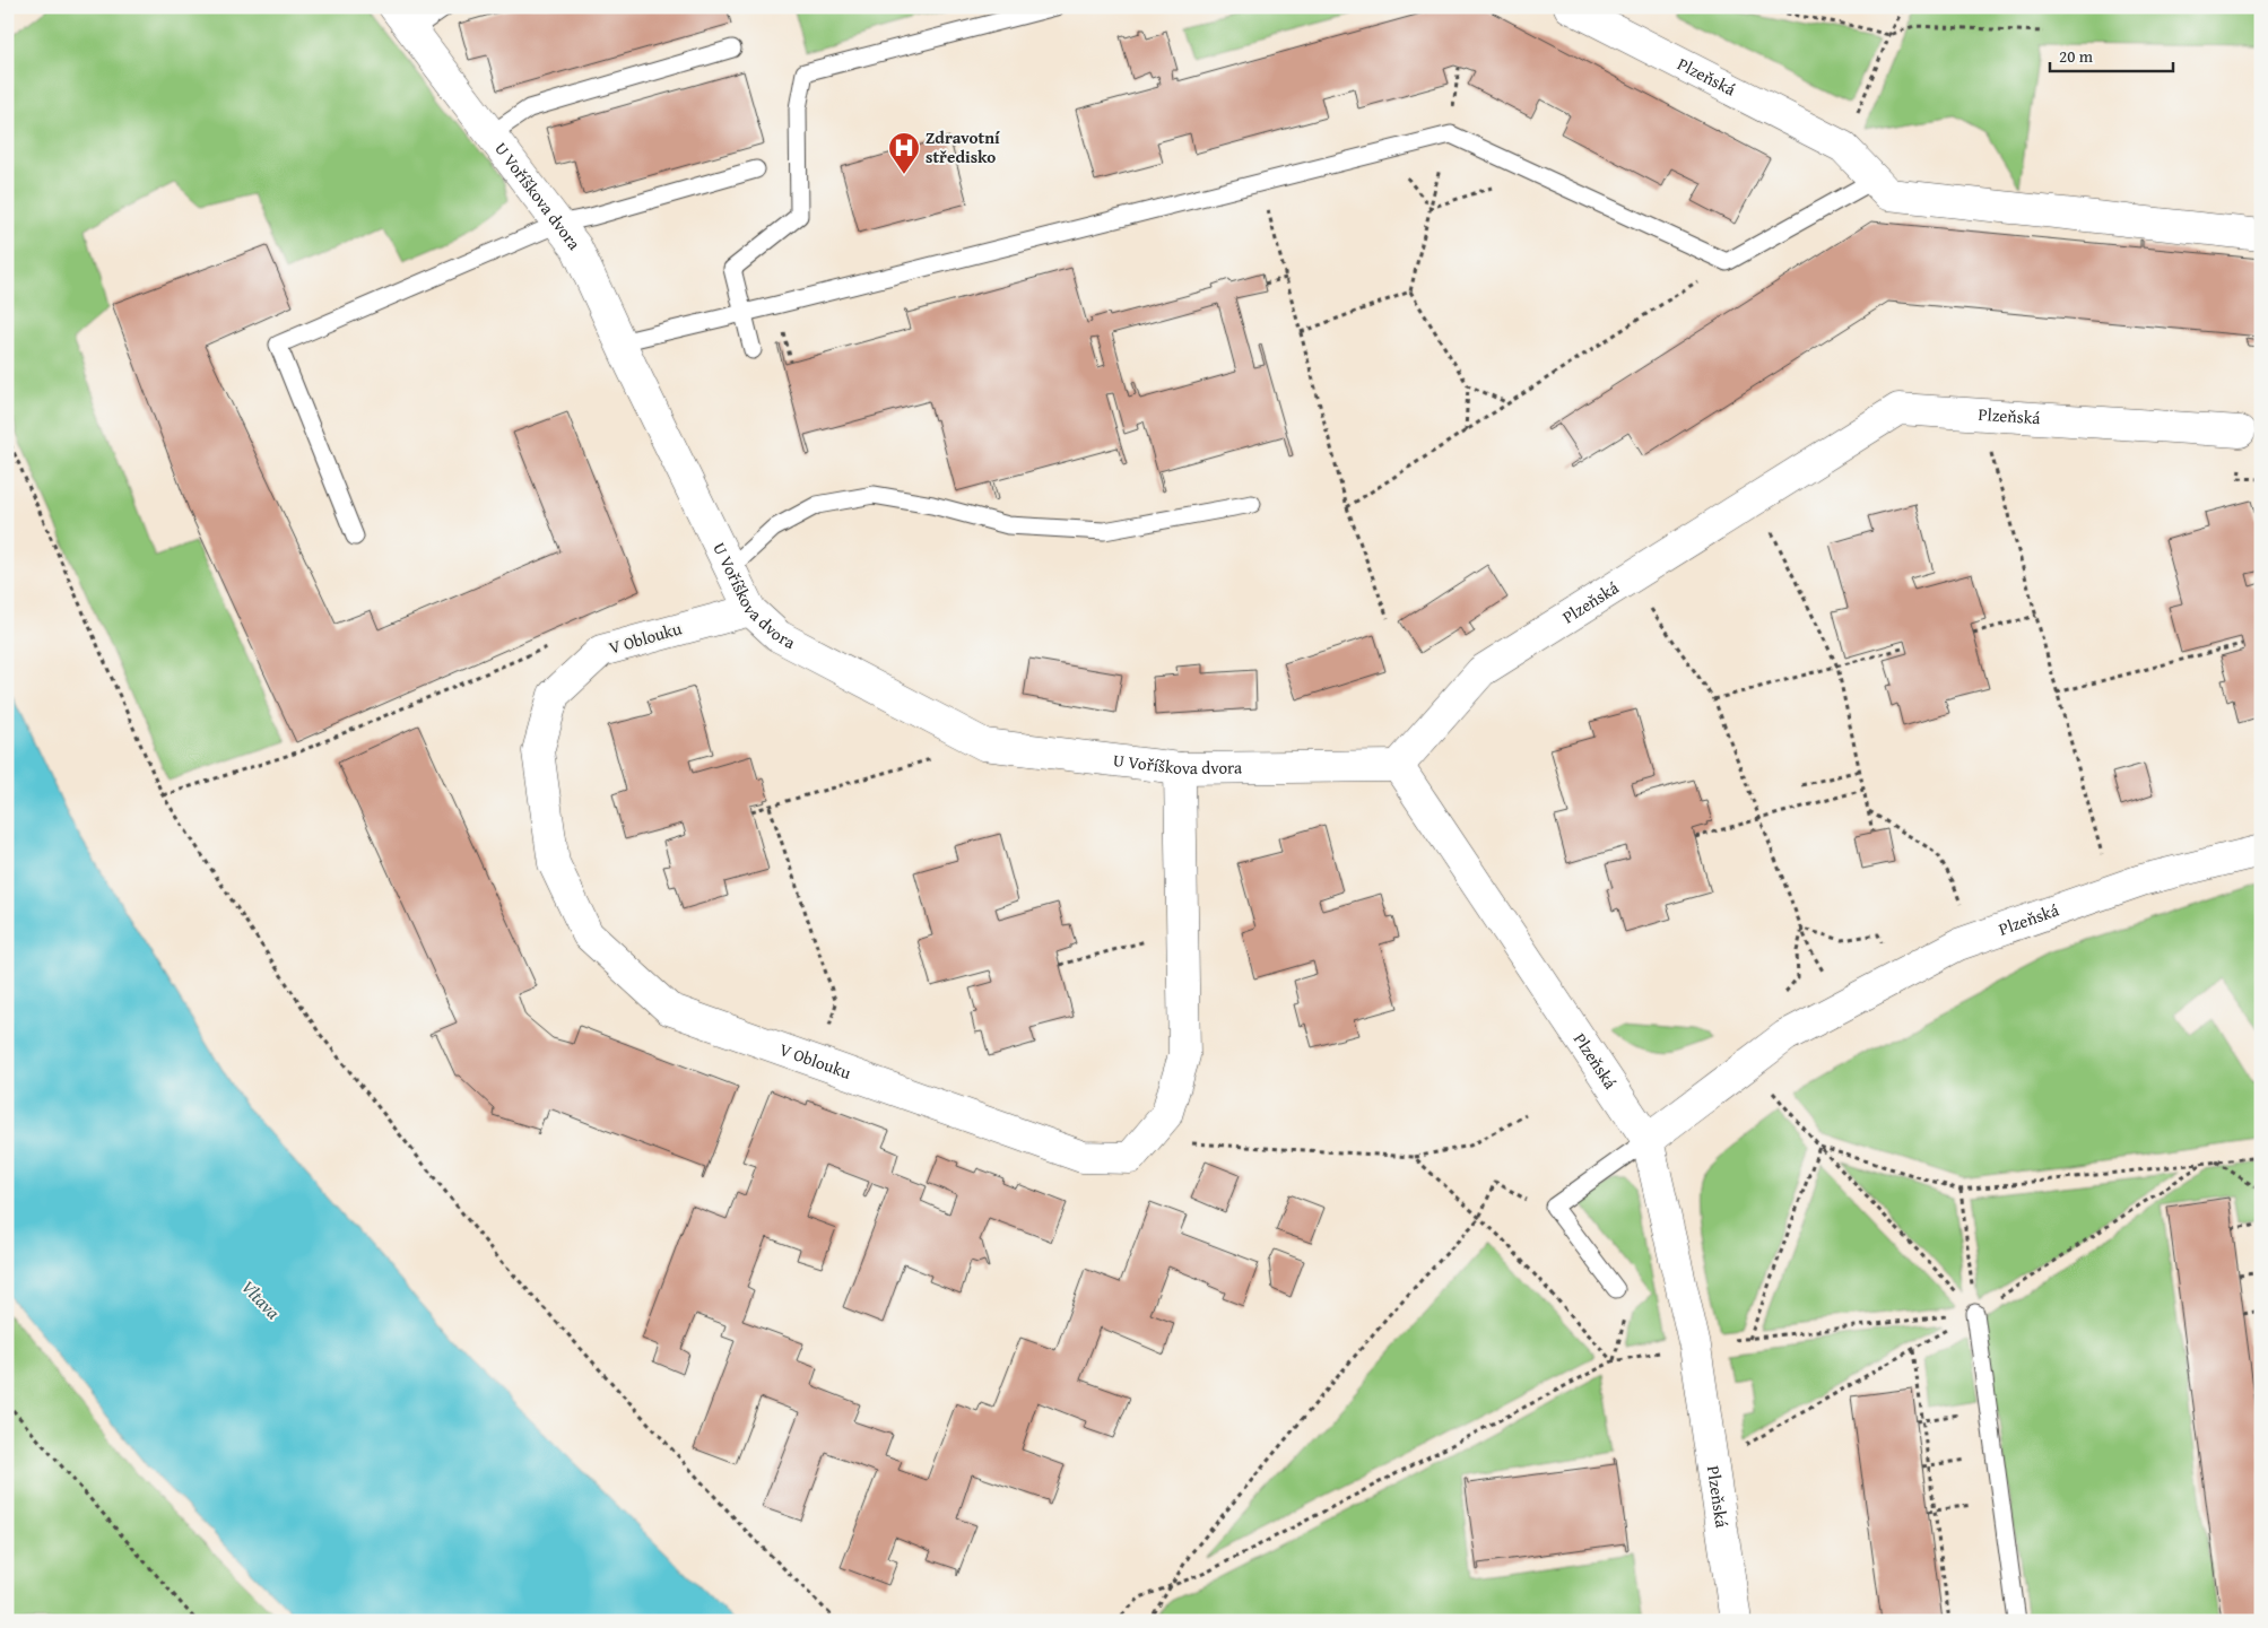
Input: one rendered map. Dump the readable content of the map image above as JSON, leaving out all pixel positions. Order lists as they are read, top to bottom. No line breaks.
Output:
{"streets":{"street":["Plzeňská","U Voříškova dvora","V Oblouku"]},"crossings":[["Plzeňská","U Voříškova dvora"],["U Voříškova dvora","V Oblouku"]],"water":["Vltava"],"places":{"hospital":["Zdravotní středisko"]},"scale_bar":"20 m"}
